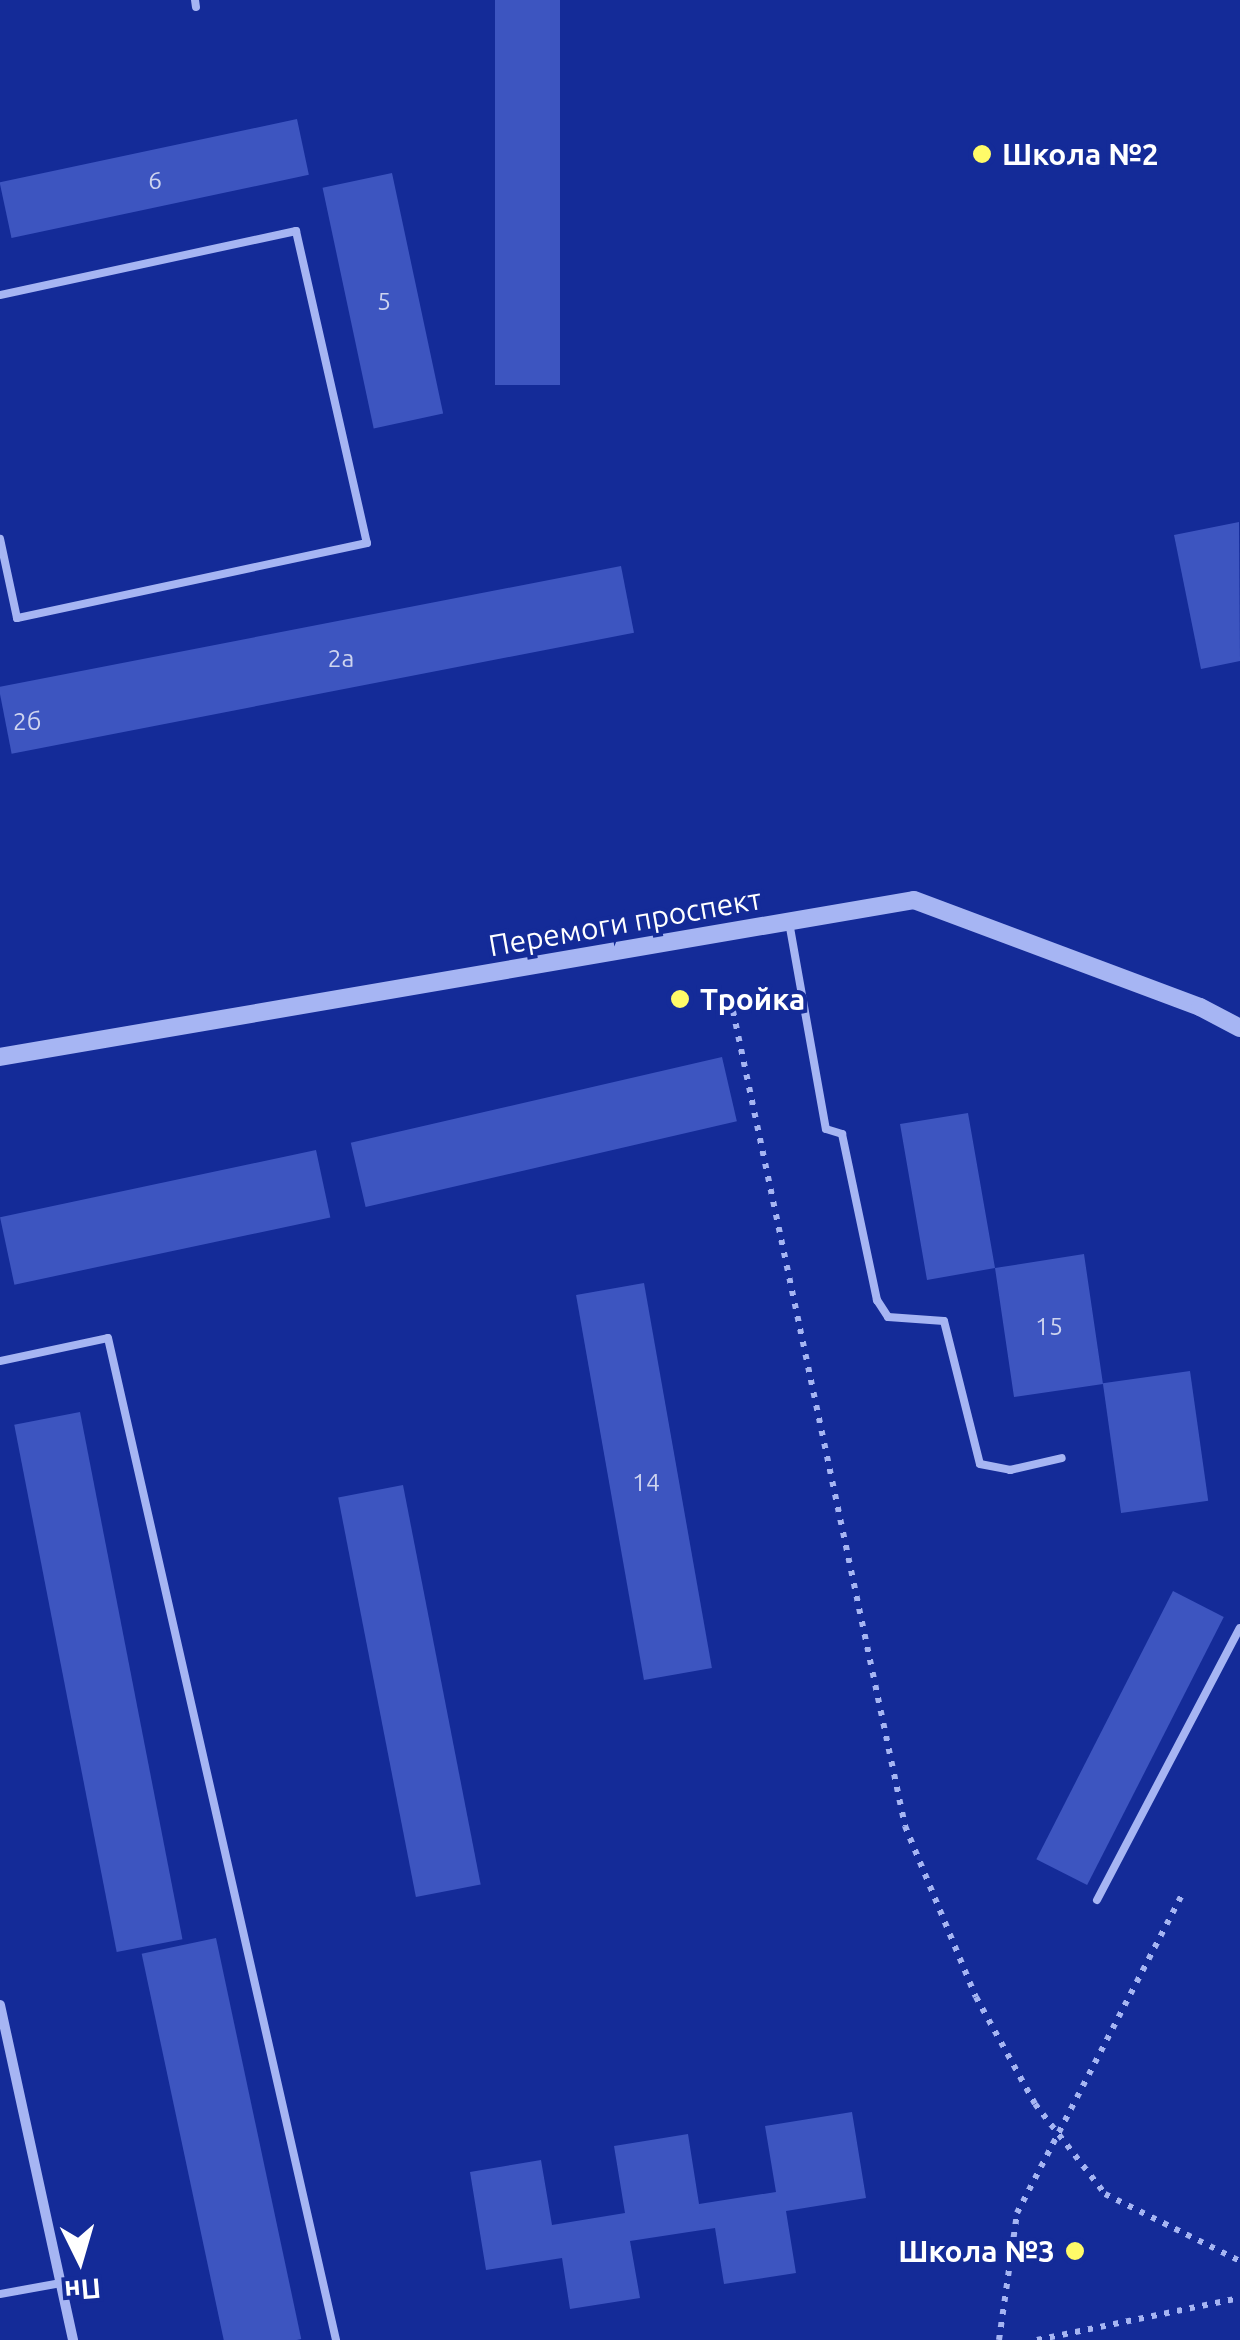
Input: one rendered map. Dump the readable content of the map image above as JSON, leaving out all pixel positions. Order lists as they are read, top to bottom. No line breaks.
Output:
{"streets":{"street":["Перемоги проспект"]},"places":["Школа №2","Тройка","Школа №3"],"house_numbers":["6","5","2а","2б","15","14"],"north":"bottom"}
